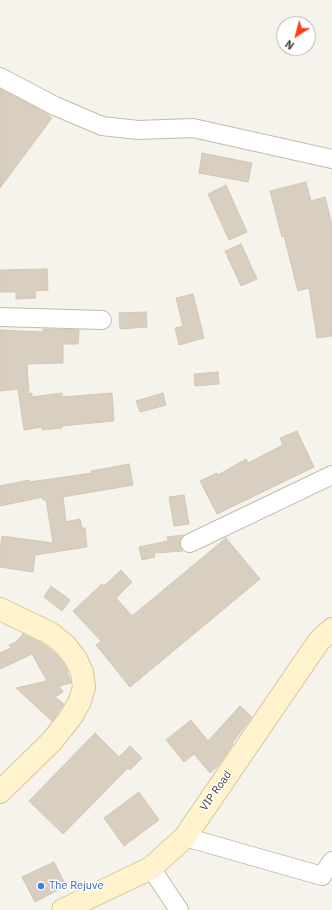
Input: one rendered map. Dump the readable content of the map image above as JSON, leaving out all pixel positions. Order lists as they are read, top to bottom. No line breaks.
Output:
{"streets":{"main road":["VIP Road"]},"places":["The Rejuve"],"north":"bottom left"}
